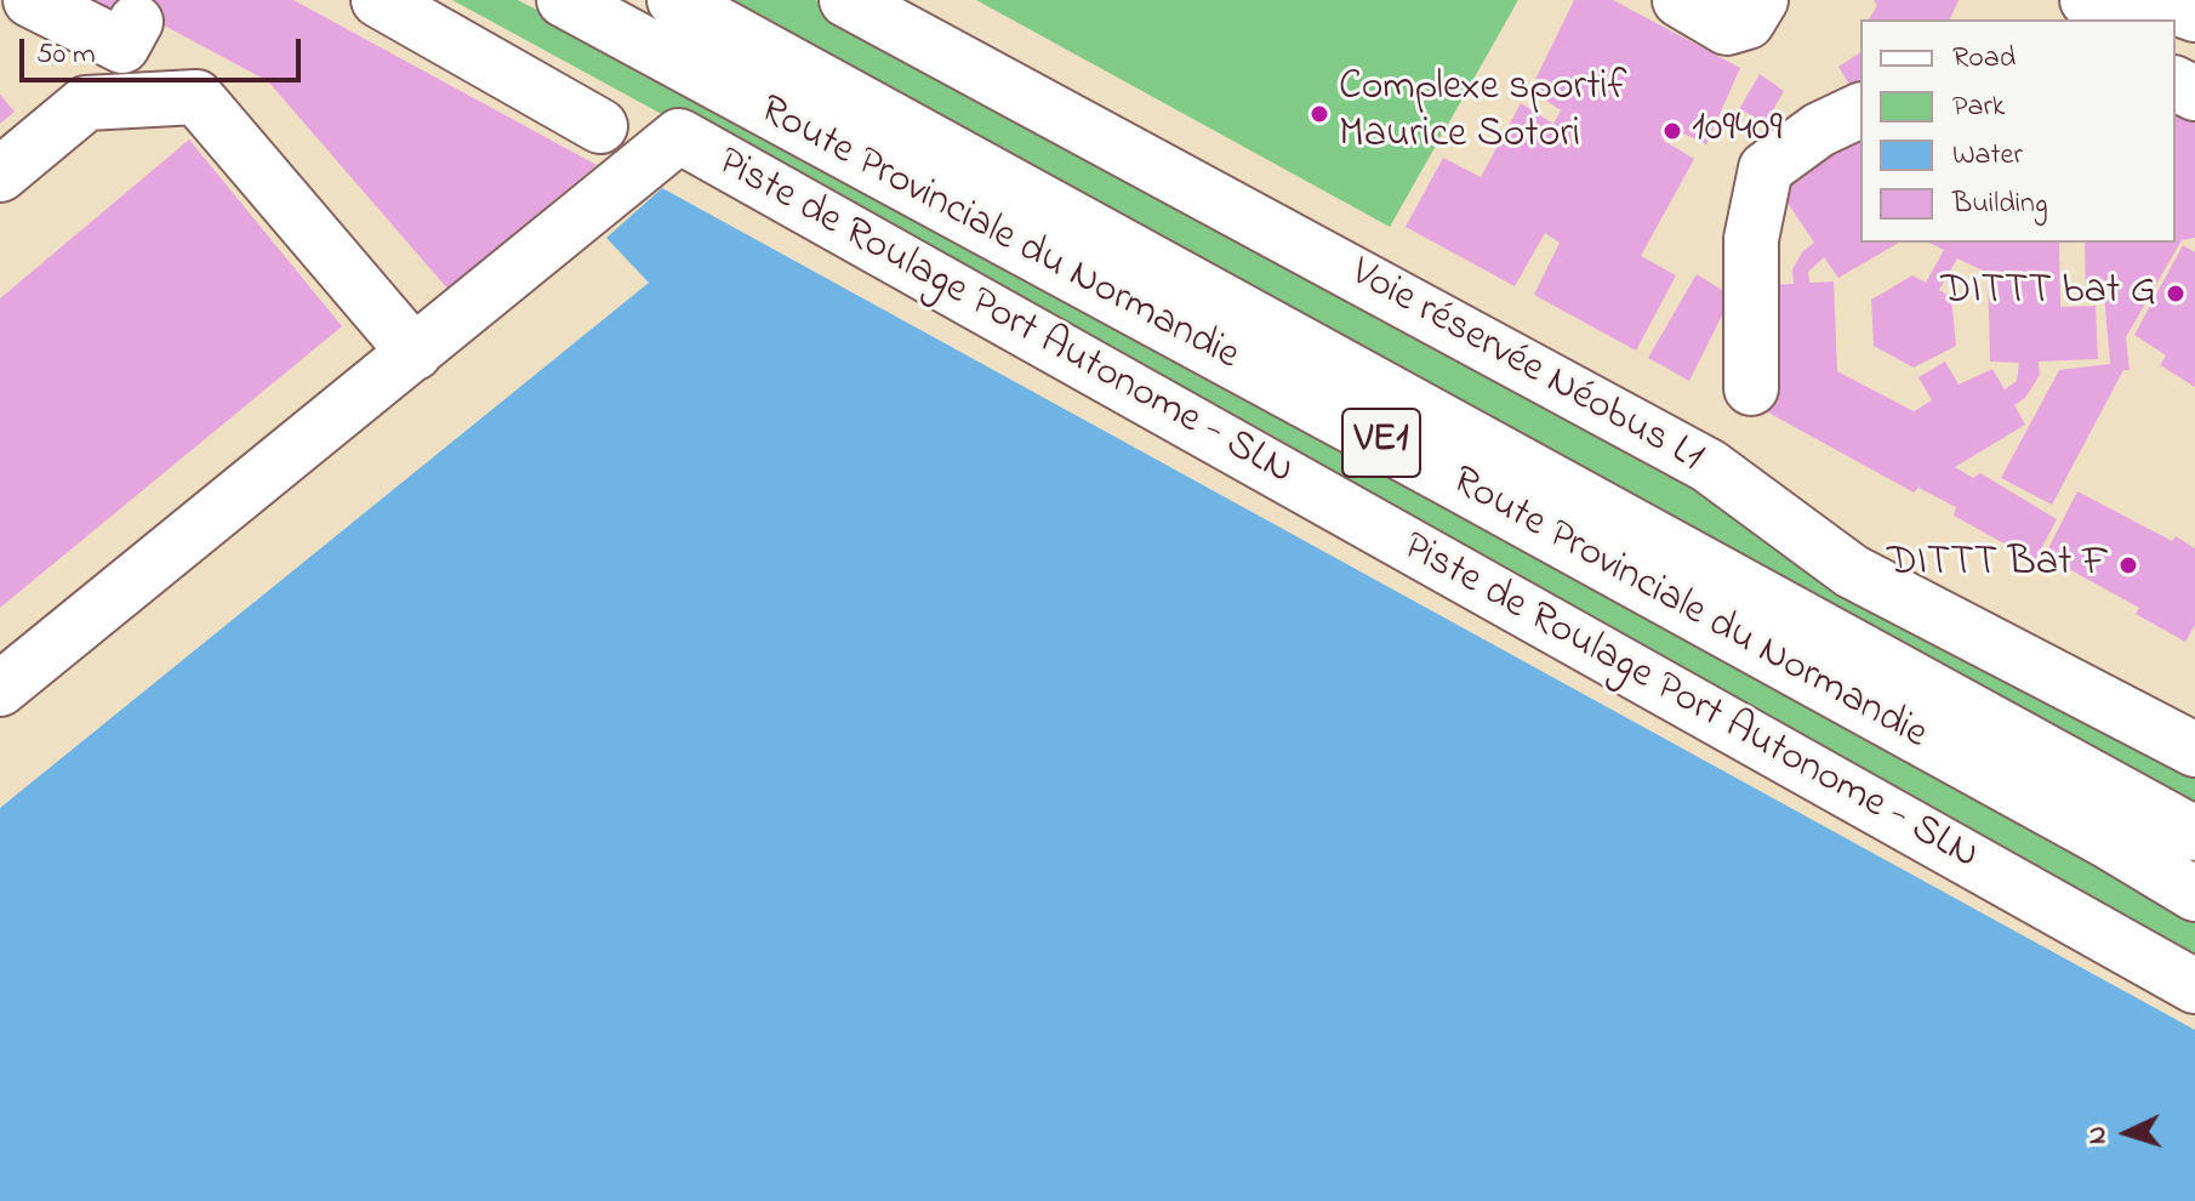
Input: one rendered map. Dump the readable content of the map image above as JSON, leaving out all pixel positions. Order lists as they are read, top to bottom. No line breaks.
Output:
{"streets":{"main road":["Route Provinciale du Normandie","Piste de Roulage Port Autonome - SLN","Voie réservée Néobus L1","VE1"]},"places":["Complexe sportif Maurice Sotori","109409","DITTT bat G","DITTT Bat F"],"legend":["Road","Park","Water","Building"],"scale_bar":"50 m","north":"left"}
